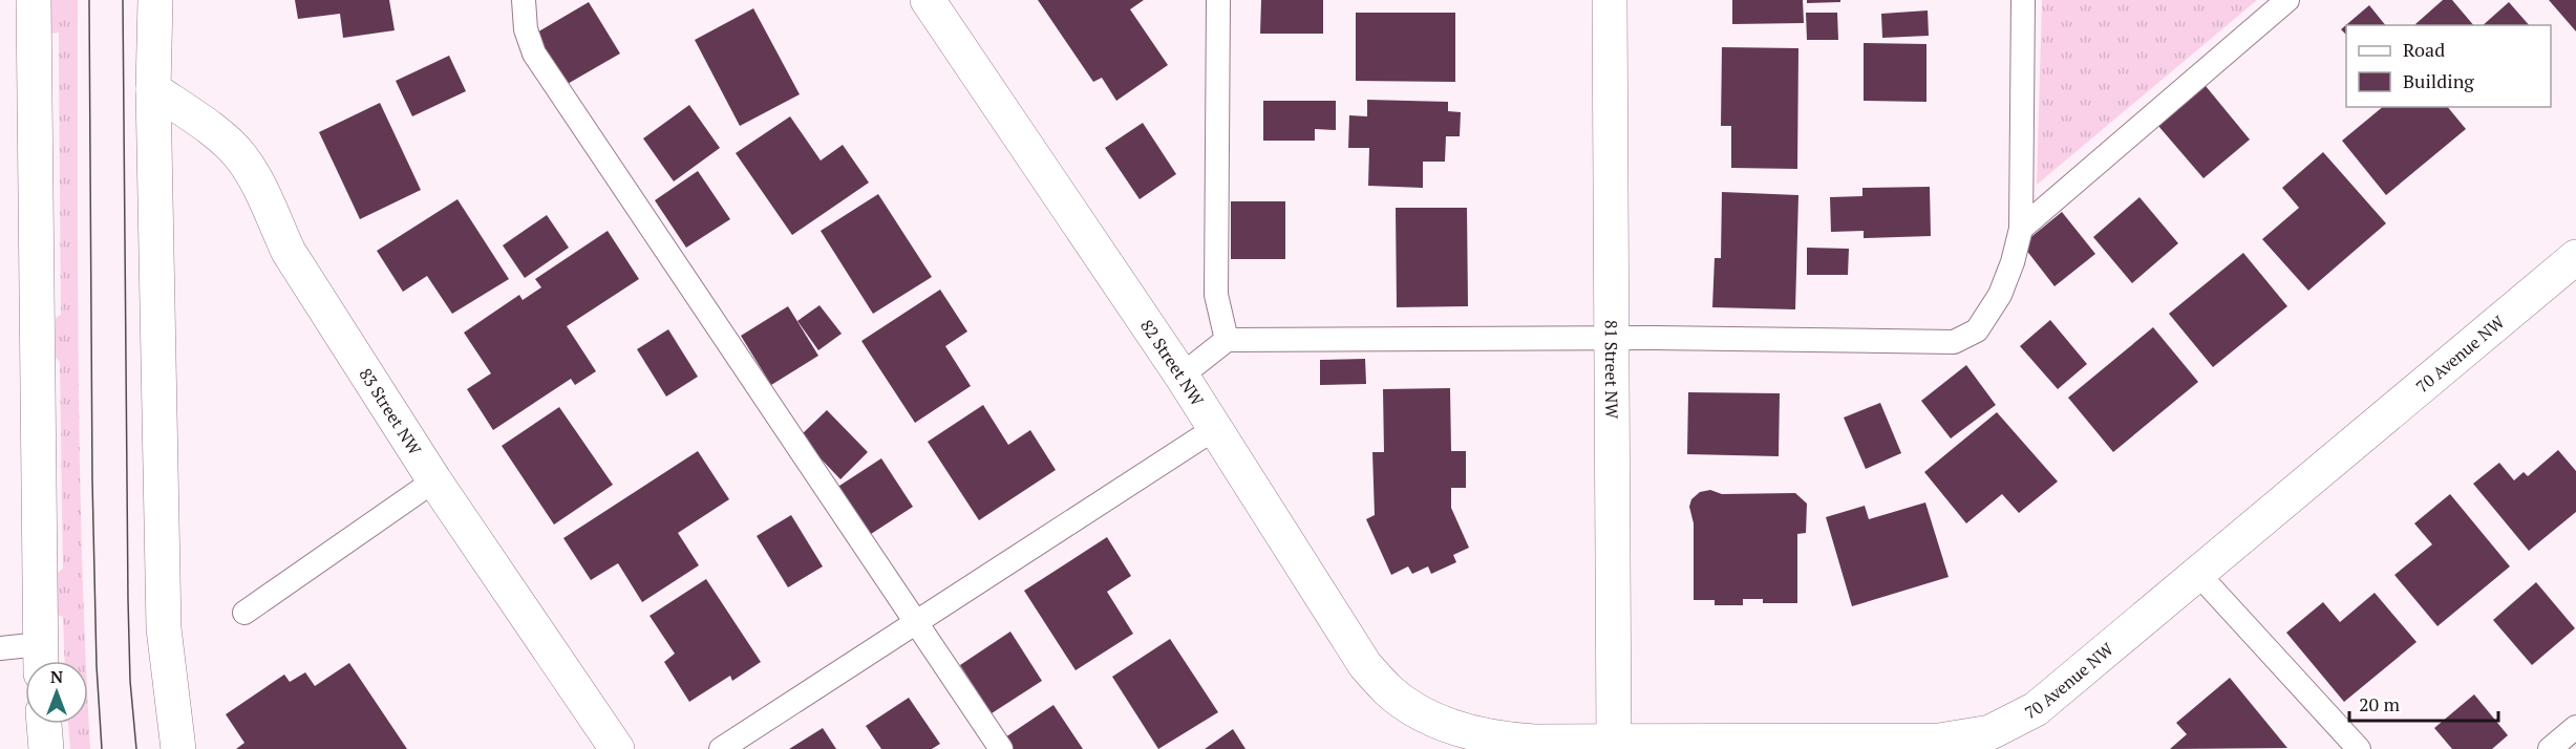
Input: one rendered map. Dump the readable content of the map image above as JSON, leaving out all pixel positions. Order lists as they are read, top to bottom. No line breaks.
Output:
{"streets":{"street":["70 Avenue NW","82 Street NW","81 Street NW","83 Street NW"]},"crossings":[["70 Avenue NW","82 Street NW"],["70 Avenue NW","81 Street NW"]],"legend":["Road","Building"],"scale_bar":"20 m","north":"top"}
